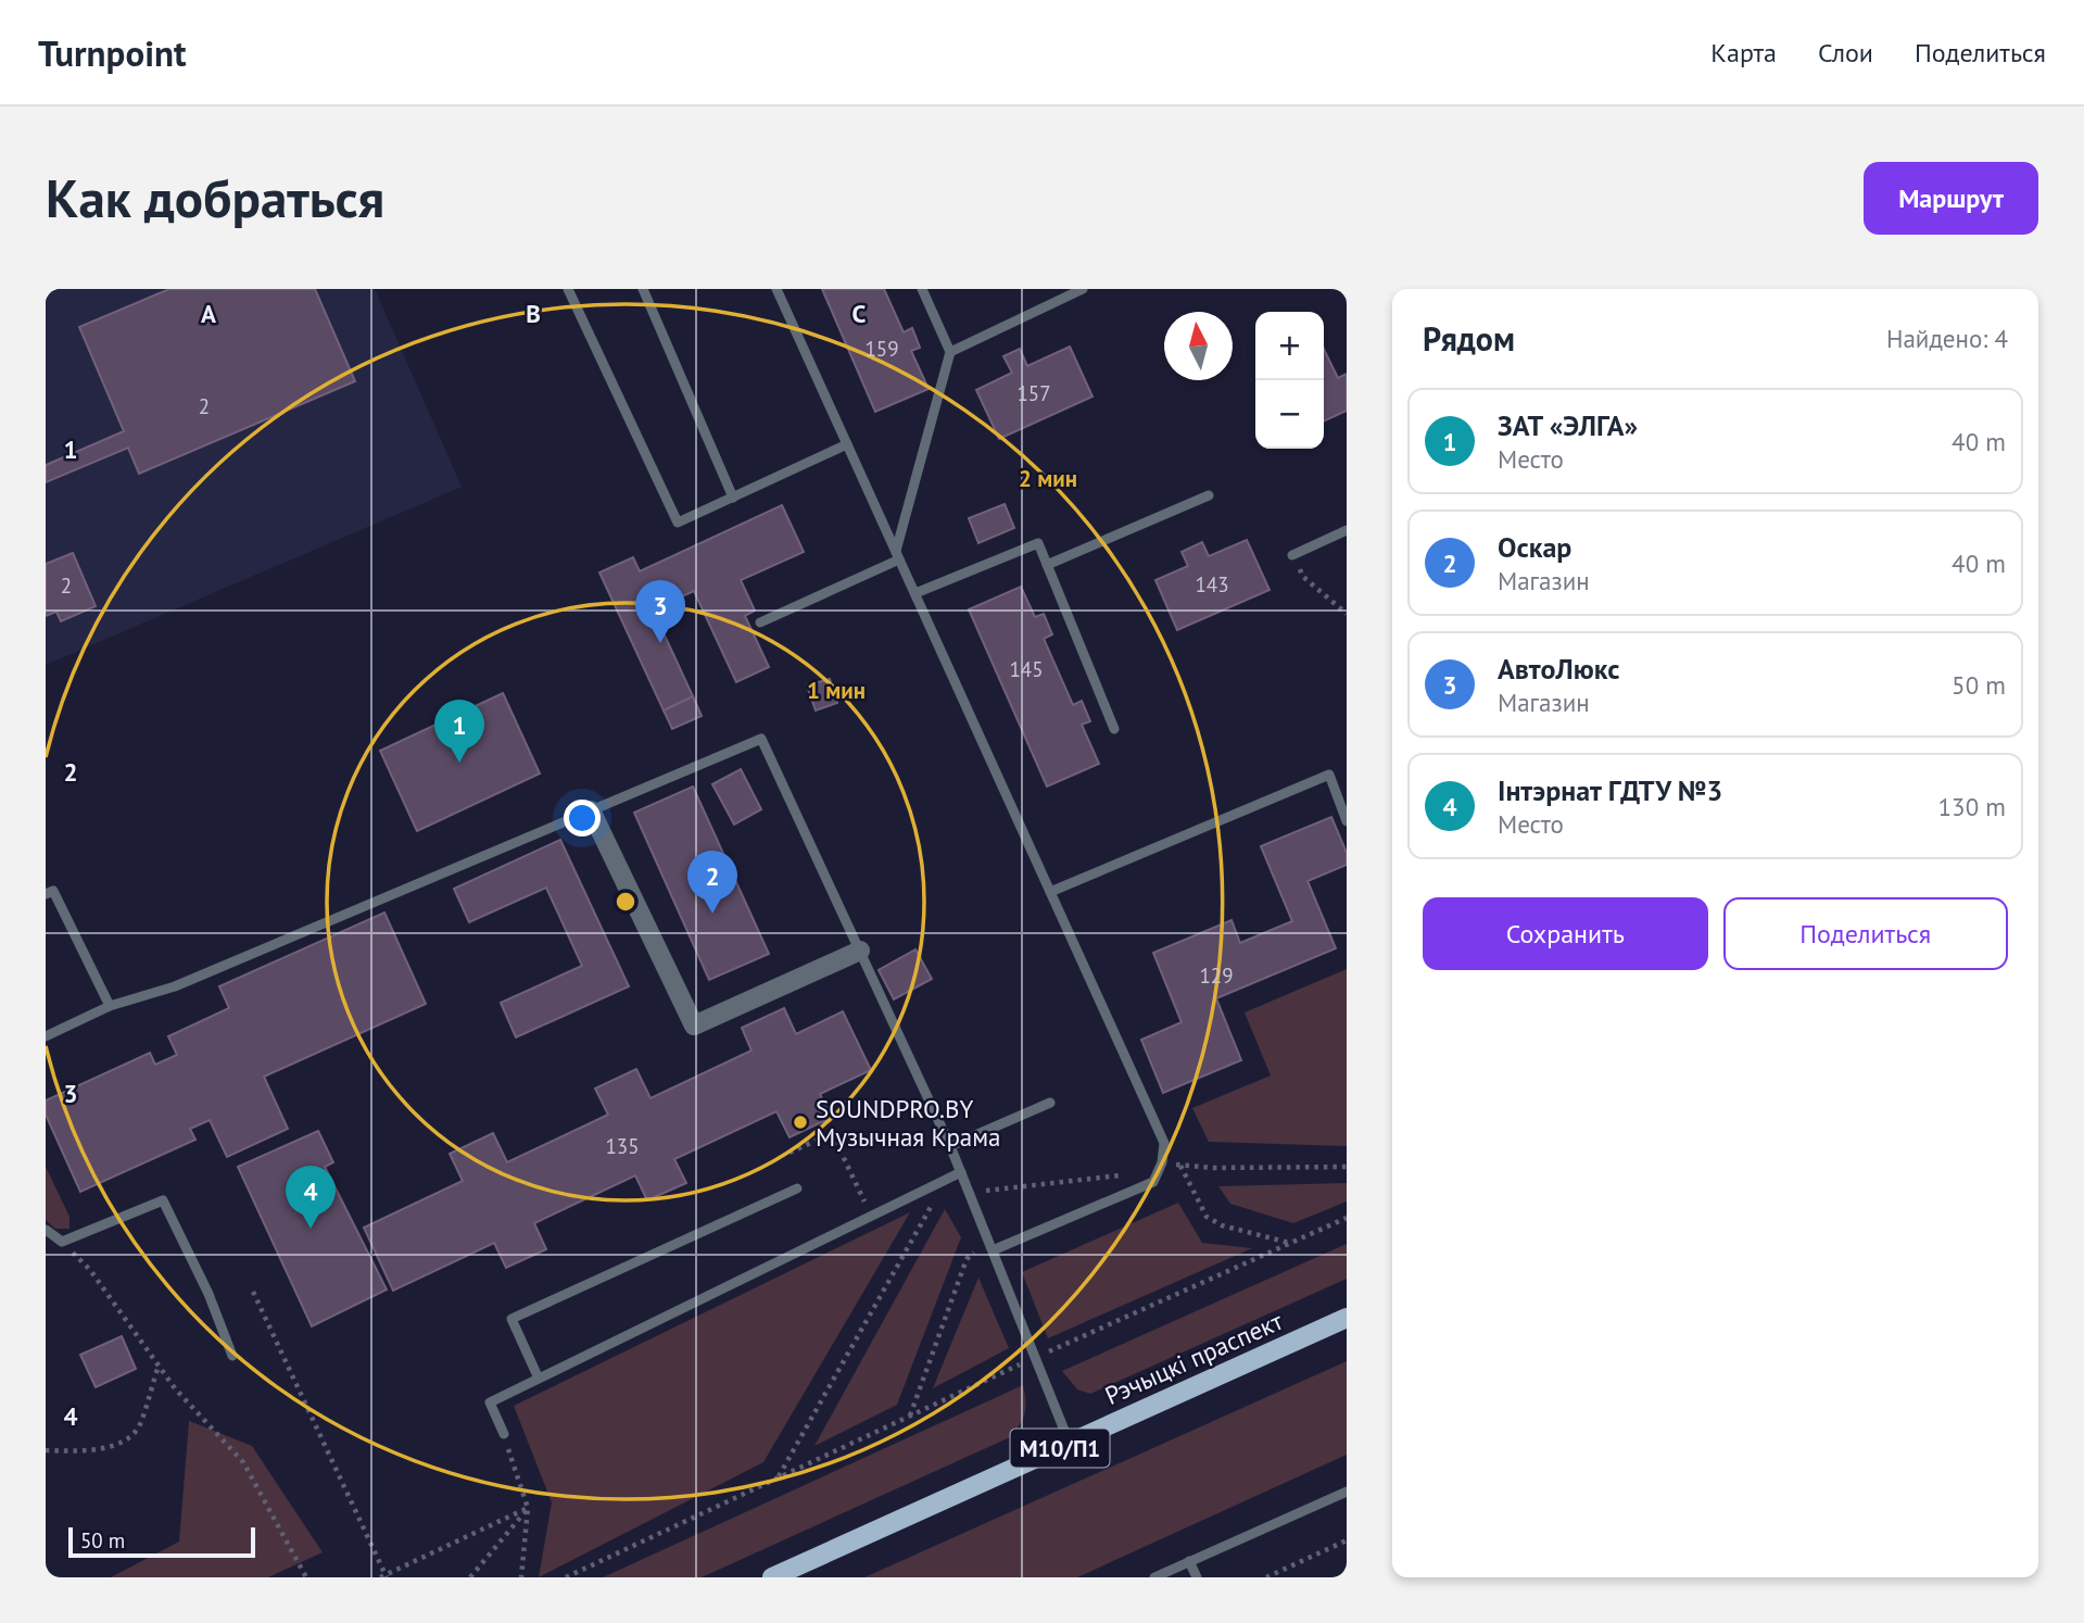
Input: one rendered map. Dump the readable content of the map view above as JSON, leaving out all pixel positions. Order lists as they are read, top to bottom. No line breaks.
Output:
{"streets":{"main road":["Рэчыцкі праспект","М10/П1"]},"places":["SOUNDPRO.BY Музычная Крама"],"house_numbers":["159","157","2","143","2","145","129","135"],"scale_bar":"50 m","north":"top","page":{"header":"Turnpoint","nav":["Карта","Слои","Поделиться"],"buttons":["Маршрут",["Сохранить","Поделиться"]],"title":"Как добраться","heading":["Рядом","Найдено: 4"],"map_buttons":["+","−"],"list":[{"mark":"1","name":"ЗАТ «ЭЛГА»","note":"Место","value":"40 m"},{"mark":"2","name":"Оскар","note":"Магазин","value":"40 m"},{"mark":"3","name":"АвтоЛюкс","note":"Магазин","value":"50 m"},{"mark":"4","name":"Інтэрнат ГДТУ №3","note":"Место","value":"130 m"}],"pins":["3","1","2","4"],"scale":"50 m"},"grid":{"columns":["A","B","C"],"rows":["1","2","3","4"]},"rings":["2 мин","1 мин"]}
